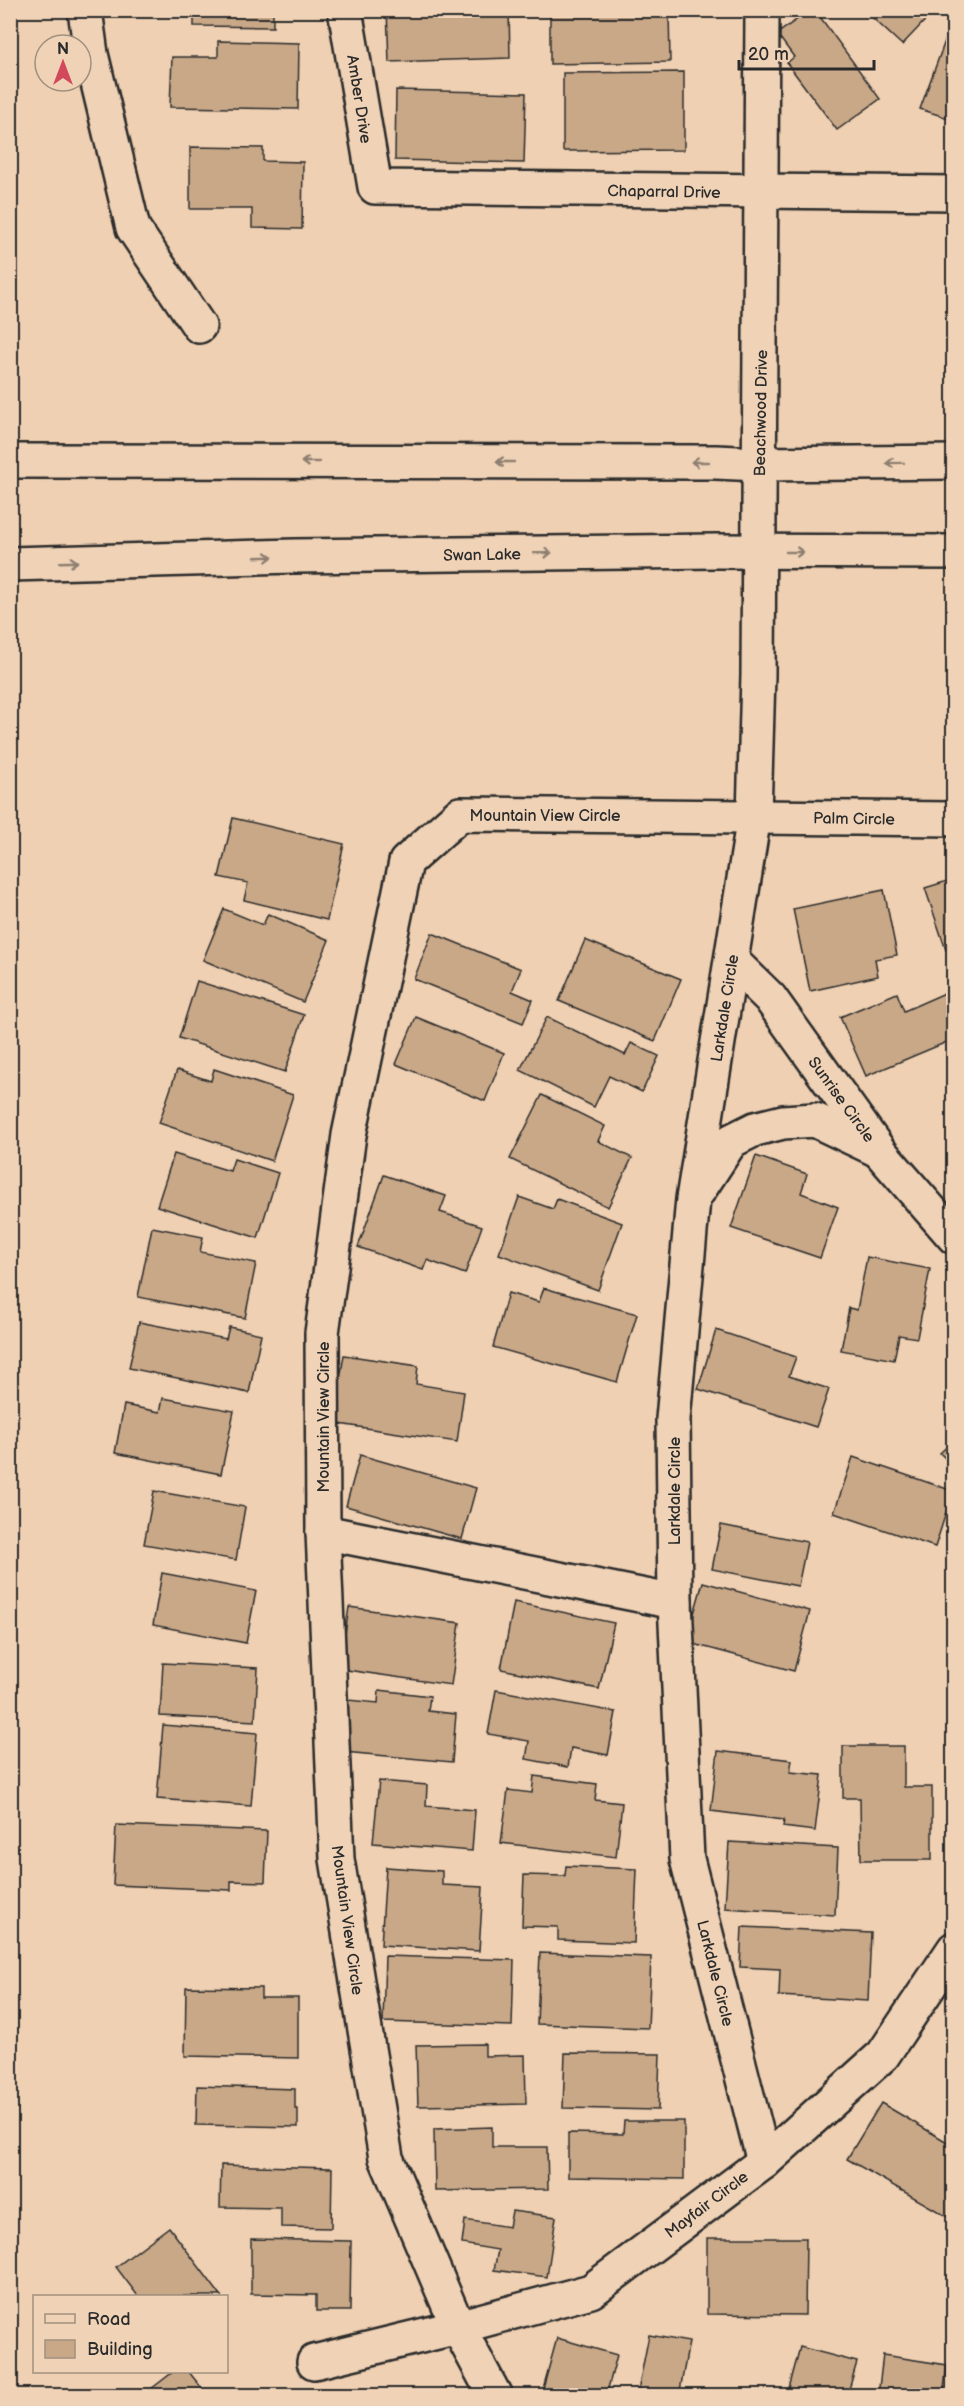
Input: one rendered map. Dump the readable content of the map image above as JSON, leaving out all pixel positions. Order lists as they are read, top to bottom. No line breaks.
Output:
{"streets":{"street":["Amber Drive","Chaparral Drive","Beachwood Drive","Swan Lake","Mountain View Circle","Palm Circle","Larkdale Circle","Sunrise Circle","Mayfair Circle"]},"crossings":[["Amber Drive","Chaparral Drive"],["Chaparral Drive","Beachwood Drive"],["Beachwood Drive","Swan Lake"],["Beachwood Drive","Mountain View Circle"],["Beachwood Drive","Palm Circle"],["Beachwood Drive","Larkdale Circle"],["Mountain View Circle","Palm Circle"],["Mountain View Circle","Larkdale Circle"],["Mountain View Circle","Mayfair Circle"],["Palm Circle","Larkdale Circle"],["Larkdale Circle","Sunrise Circle"],["Larkdale Circle","Mayfair Circle"]],"legend":["Road","Building"],"scale_bar":"20 m","north":"top"}
